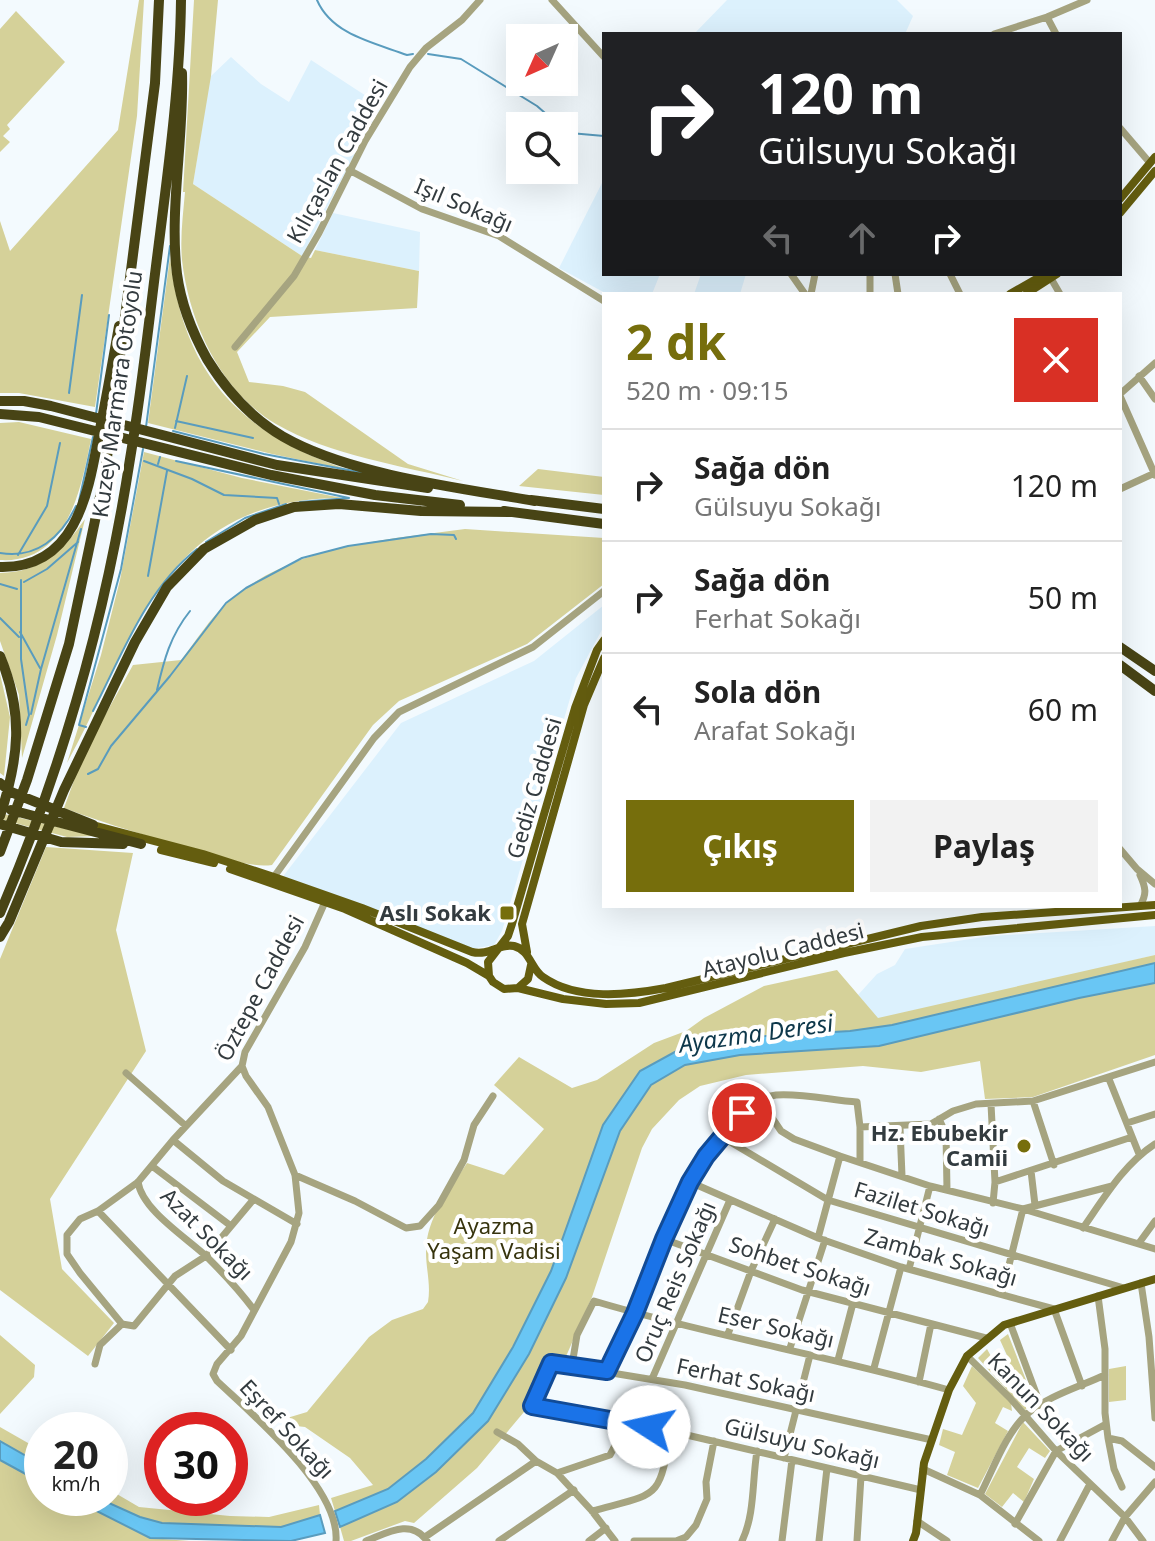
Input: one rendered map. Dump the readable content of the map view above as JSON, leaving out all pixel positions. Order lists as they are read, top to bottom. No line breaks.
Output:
{"streets":{"highway":["Kuzey Marmara Otoyolu"],"main road":["Gediz Caddesi","Atayolu Caddesi"],"street":["Kılıçaslan Caddesi","Işıl Sokağı","Öztepe Caddesi","Fazilet Sokağı","Azat Sokağı","Zambak Sokağı","Sohbet Sokağı","Oruç Reis Sokağı","Eser Sokağı","Ferhat Sokağı","Kanun Sokağı","Eşref Sokağı","Gülsuyu Sokağı"]},"crossings":[["Kılıçaslan Caddesi","Işıl Sokağı"],["Gediz Caddesi","Atayolu Caddesi"],["Atayolu Caddesi","Öztepe Caddesi"],["Öztepe Caddesi","Azat Sokağı"],["Azat Sokağı","Eşref Sokağı"],["Zambak Sokağı","Oruç Reis Sokağı"],["Sohbet Sokağı","Oruç Reis Sokağı"],["Oruç Reis Sokağı","Eser Sokağı"],["Oruç Reis Sokağı","Ferhat Sokağı"],["Eser Sokağı","Ferhat Sokağı"],["Ferhat Sokağı","Gülsuyu Sokağı"]],"water":["Ayazma Deresi"],"parks":["Ayazma Yaşam Vadisi"],"places":{"transit":["Aslı Sokak"],"other":["Hz. Ebubekir Camii"]},"north":"bottom left","page":{"turn":["120 m","Gülsuyu Sokağı"],"heading":["2 dk","520 m · 09:15"],"list":[{"name":"Sağa dön","note":"Gülsuyu Sokağı","value":"120 m"},{"name":"Sağa dön","note":"Ferhat Sokağı","value":"50 m"},{"name":"Sola dön","note":"Arafat Sokağı","value":"60 m"}],"buttons":["Çıkış","Paylaş"],"speed":"20 km/h","limit":"30"}}
